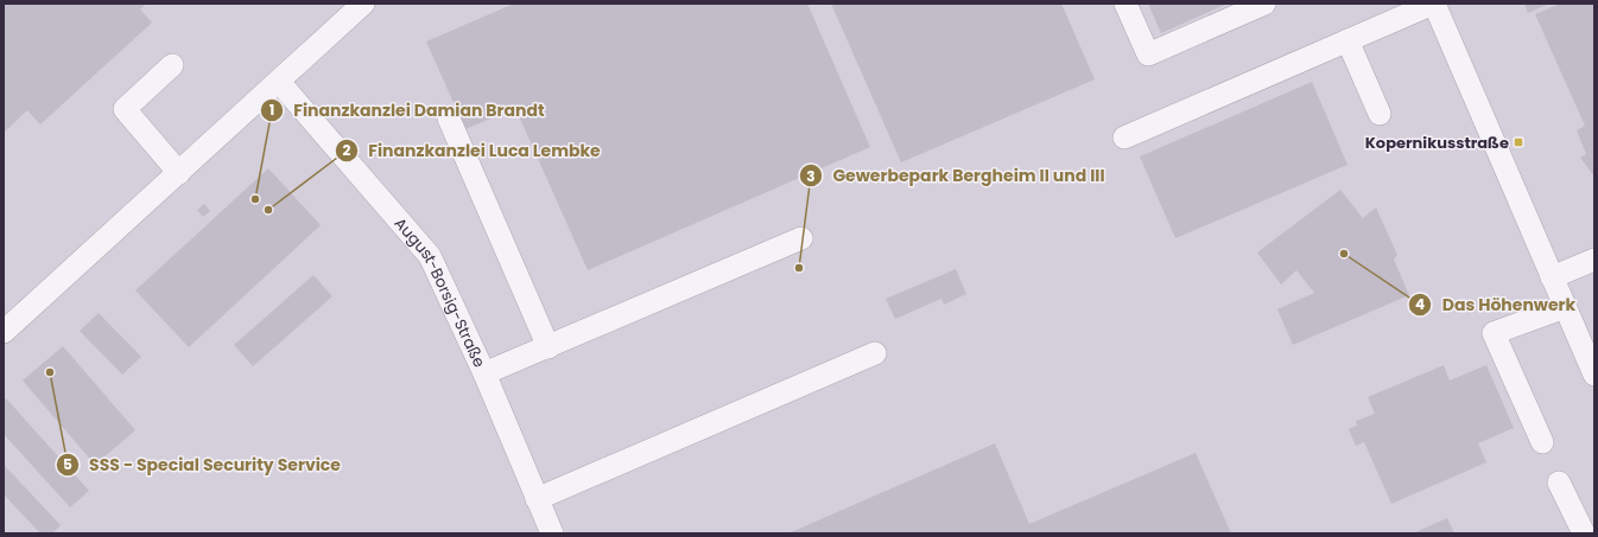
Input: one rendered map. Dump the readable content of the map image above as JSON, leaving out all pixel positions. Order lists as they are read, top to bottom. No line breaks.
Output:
{"streets":{"street":["August-Borsig-Straße"]},"places":{"transit":["Kopernikusstraße"],"other":["Finanzkanzlei Damian Brandt","Finanzkanzlei Luca Lembke","Das Höhenwerk","Gewerbepark Bergheim II und III","SSS - Special Security Service"]}}
